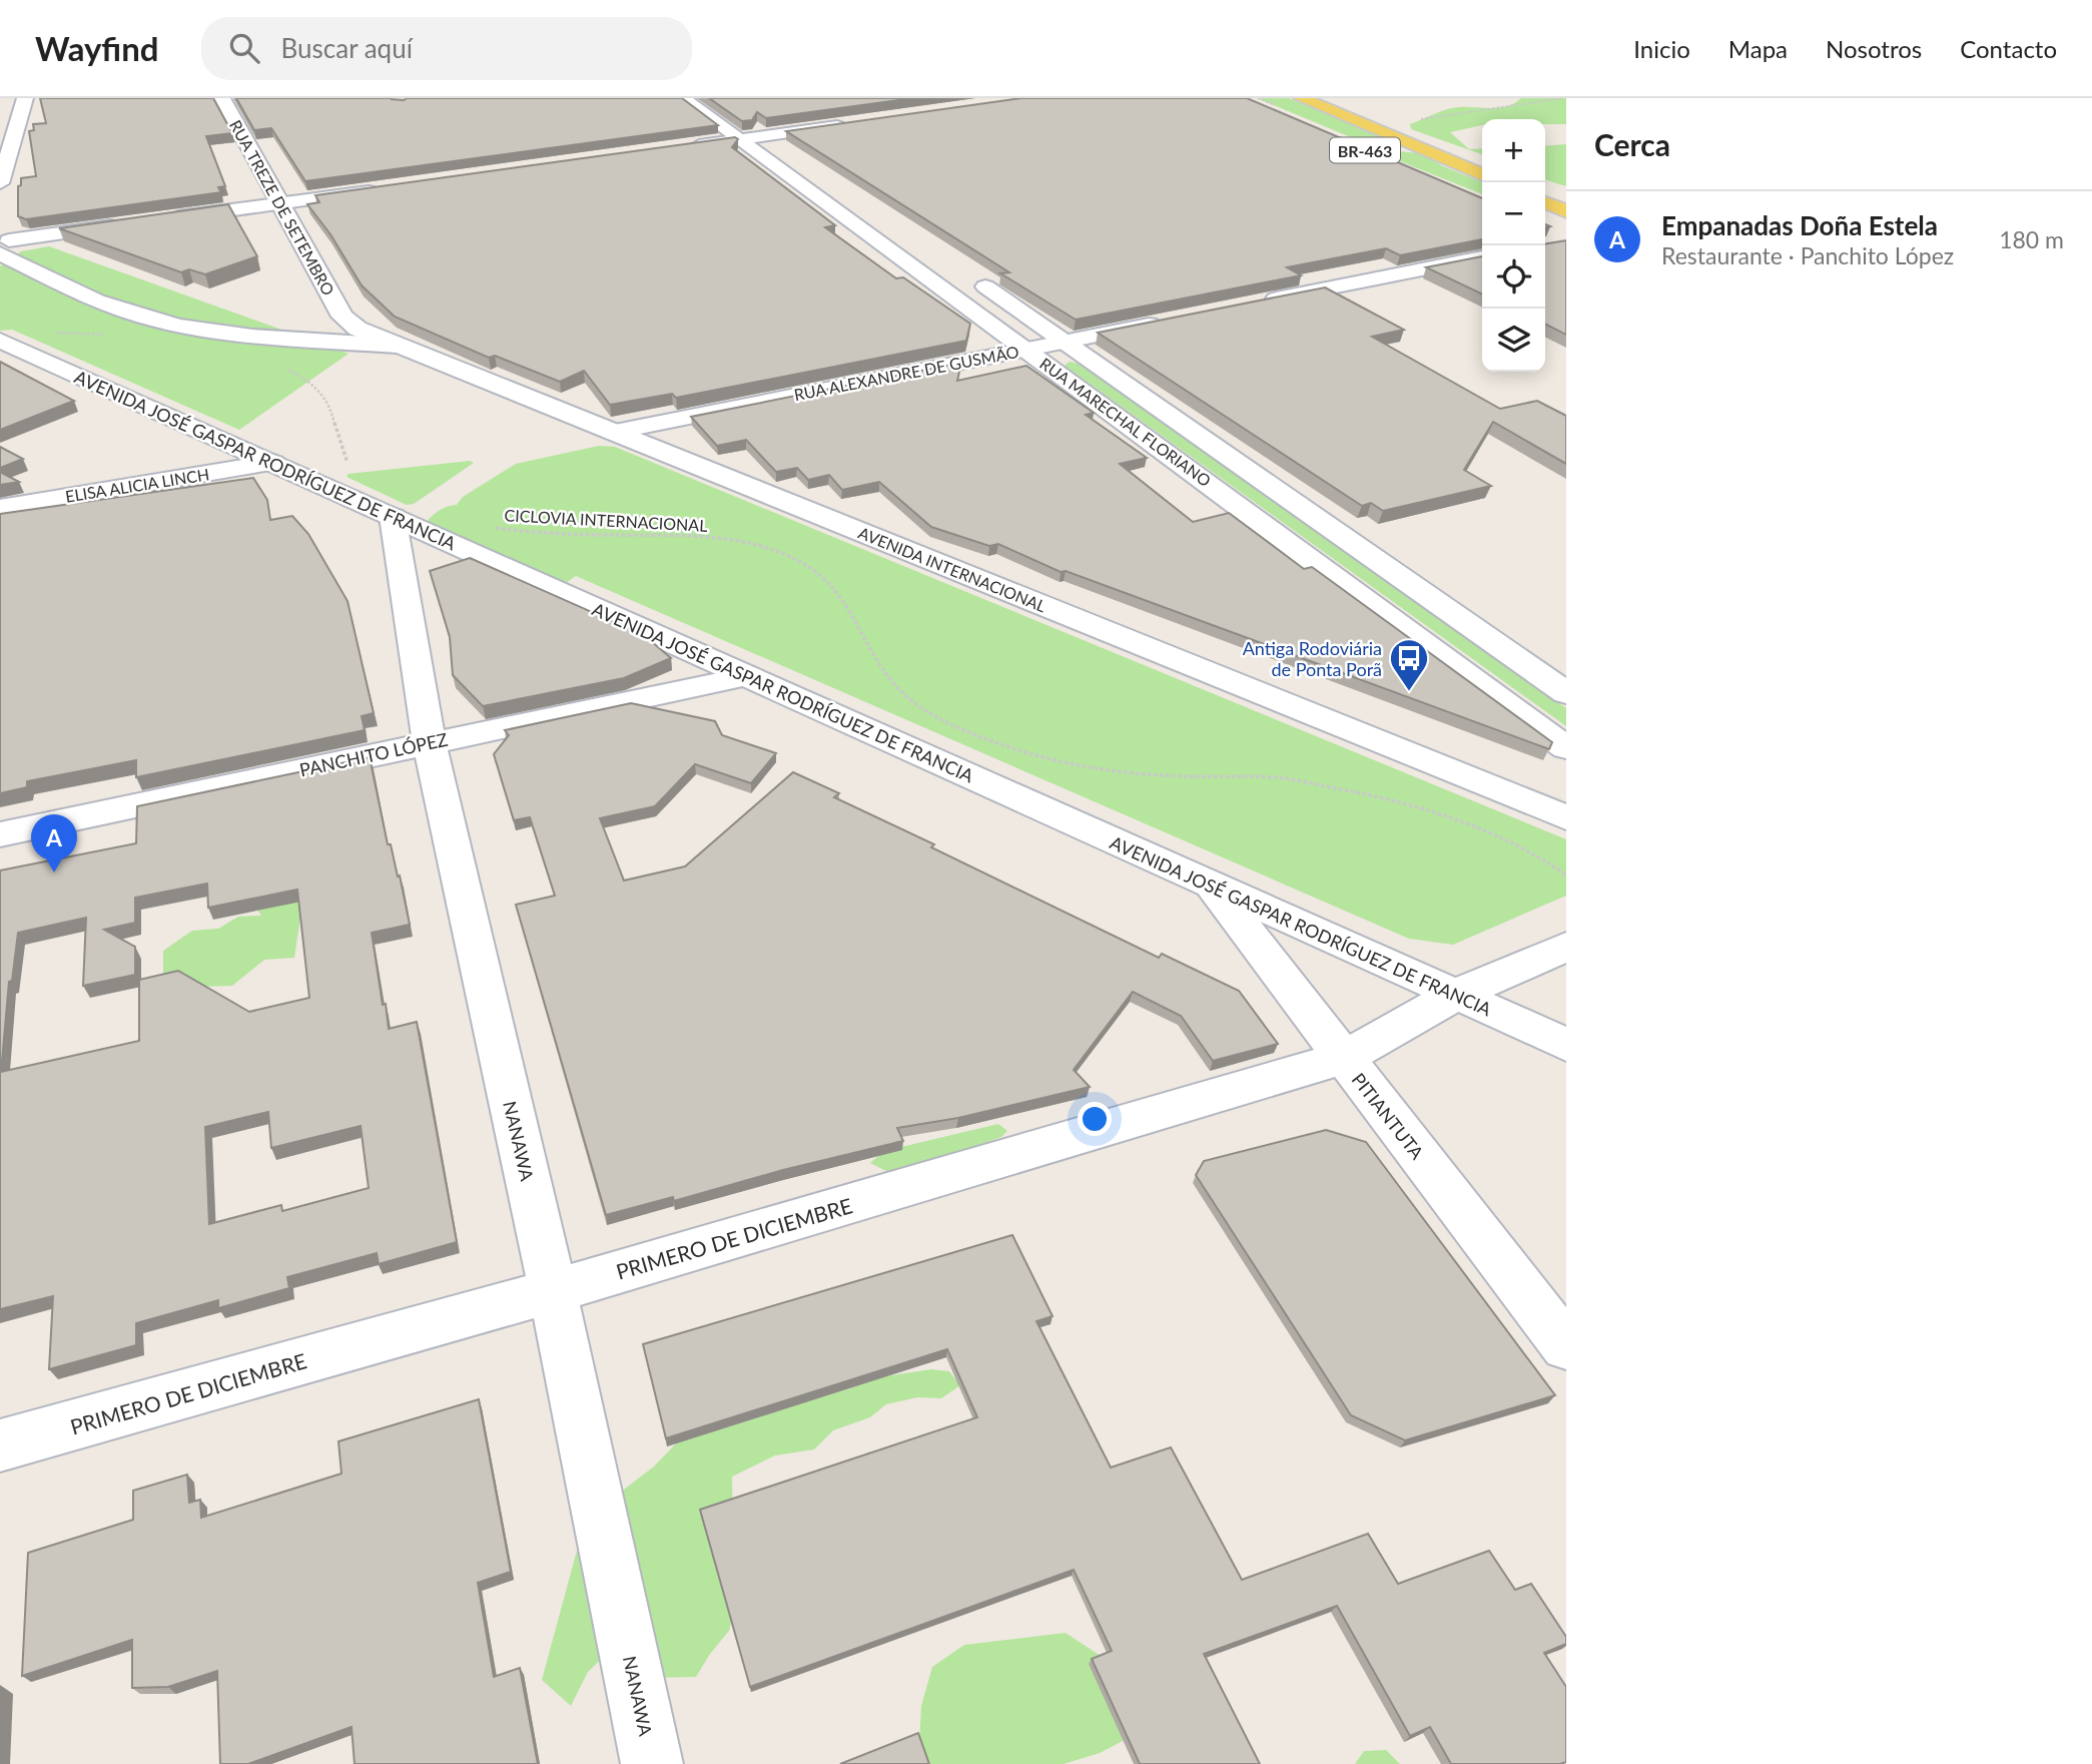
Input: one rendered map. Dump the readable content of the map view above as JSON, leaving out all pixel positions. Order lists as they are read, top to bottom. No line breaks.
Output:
{"streets":{"main road":["BR-463","RUA TREZE DE SETEMBRO","RUA ALEXANDRE DE GUSMÃO","RUA MARECHAL FLORIANO","AVENIDA JOSÉ GASPAR RODRÍGUEZ DE FRANCIA","ELISA ALICIA LINCH","AVENIDA INTERNACIONAL","PANCHITO LÓPEZ","PITIANTUTA","NANAWA","PRIMERO DE DICIEMBRE"],"path":["CICLOVIA INTERNACIONAL"]},"crossings":[["RUA TREZE DE SETEMBRO","AVENIDA INTERNACIONAL"],["RUA ALEXANDRE DE GUSMÃO","RUA MARECHAL FLORIANO"],["RUA ALEXANDRE DE GUSMÃO","AVENIDA INTERNACIONAL"],["AVENIDA JOSÉ GASPAR RODRÍGUEZ DE FRANCIA","ELISA ALICIA LINCH"],["AVENIDA JOSÉ GASPAR RODRÍGUEZ DE FRANCIA","PANCHITO LÓPEZ"],["AVENIDA JOSÉ GASPAR RODRÍGUEZ DE FRANCIA","PITIANTUTA"],["AVENIDA JOSÉ GASPAR RODRÍGUEZ DE FRANCIA","NANAWA"],["AVENIDA JOSÉ GASPAR RODRÍGUEZ DE FRANCIA","PRIMERO DE DICIEMBRE"],["PANCHITO LÓPEZ","NANAWA"],["PITIANTUTA","PRIMERO DE DICIEMBRE"],["NANAWA","PRIMERO DE DICIEMBRE"]],"places":{"bus stop":["Antiga Rodoviária de Ponta Porã"]},"page":{"header":"Wayfind","search":"Buscar aquí","nav":["Inicio","Mapa","Nosotros","Contacto"],"heading":"Cerca","map_buttons":["+","−"],"list":[{"mark":"A","name":"Empanadas Doña Estela","note":"Restaurante · Panchito López","value":"180 m"}],"pins":"A"}}
